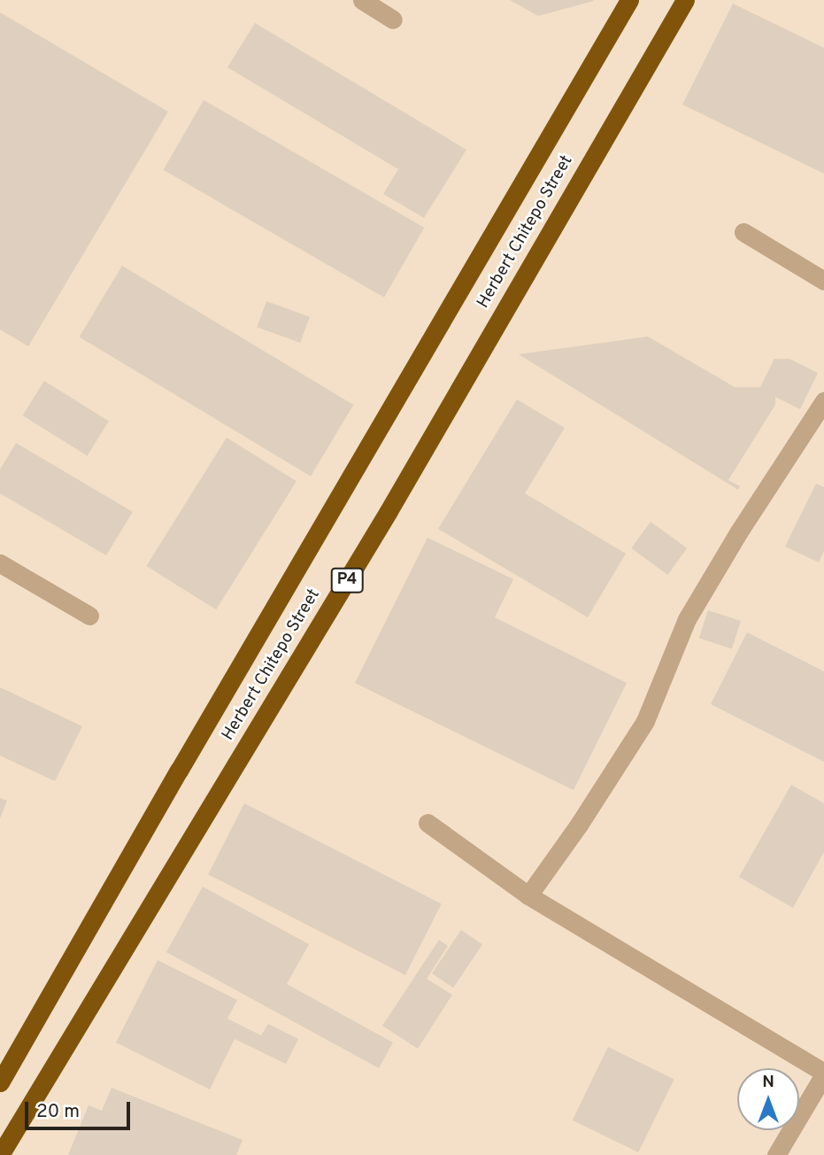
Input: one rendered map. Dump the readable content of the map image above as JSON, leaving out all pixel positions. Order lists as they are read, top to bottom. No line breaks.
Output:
{"streets":{"highway":["Herbert Chitepo Street","P4"]},"scale_bar":"20 m","north":"top"}
